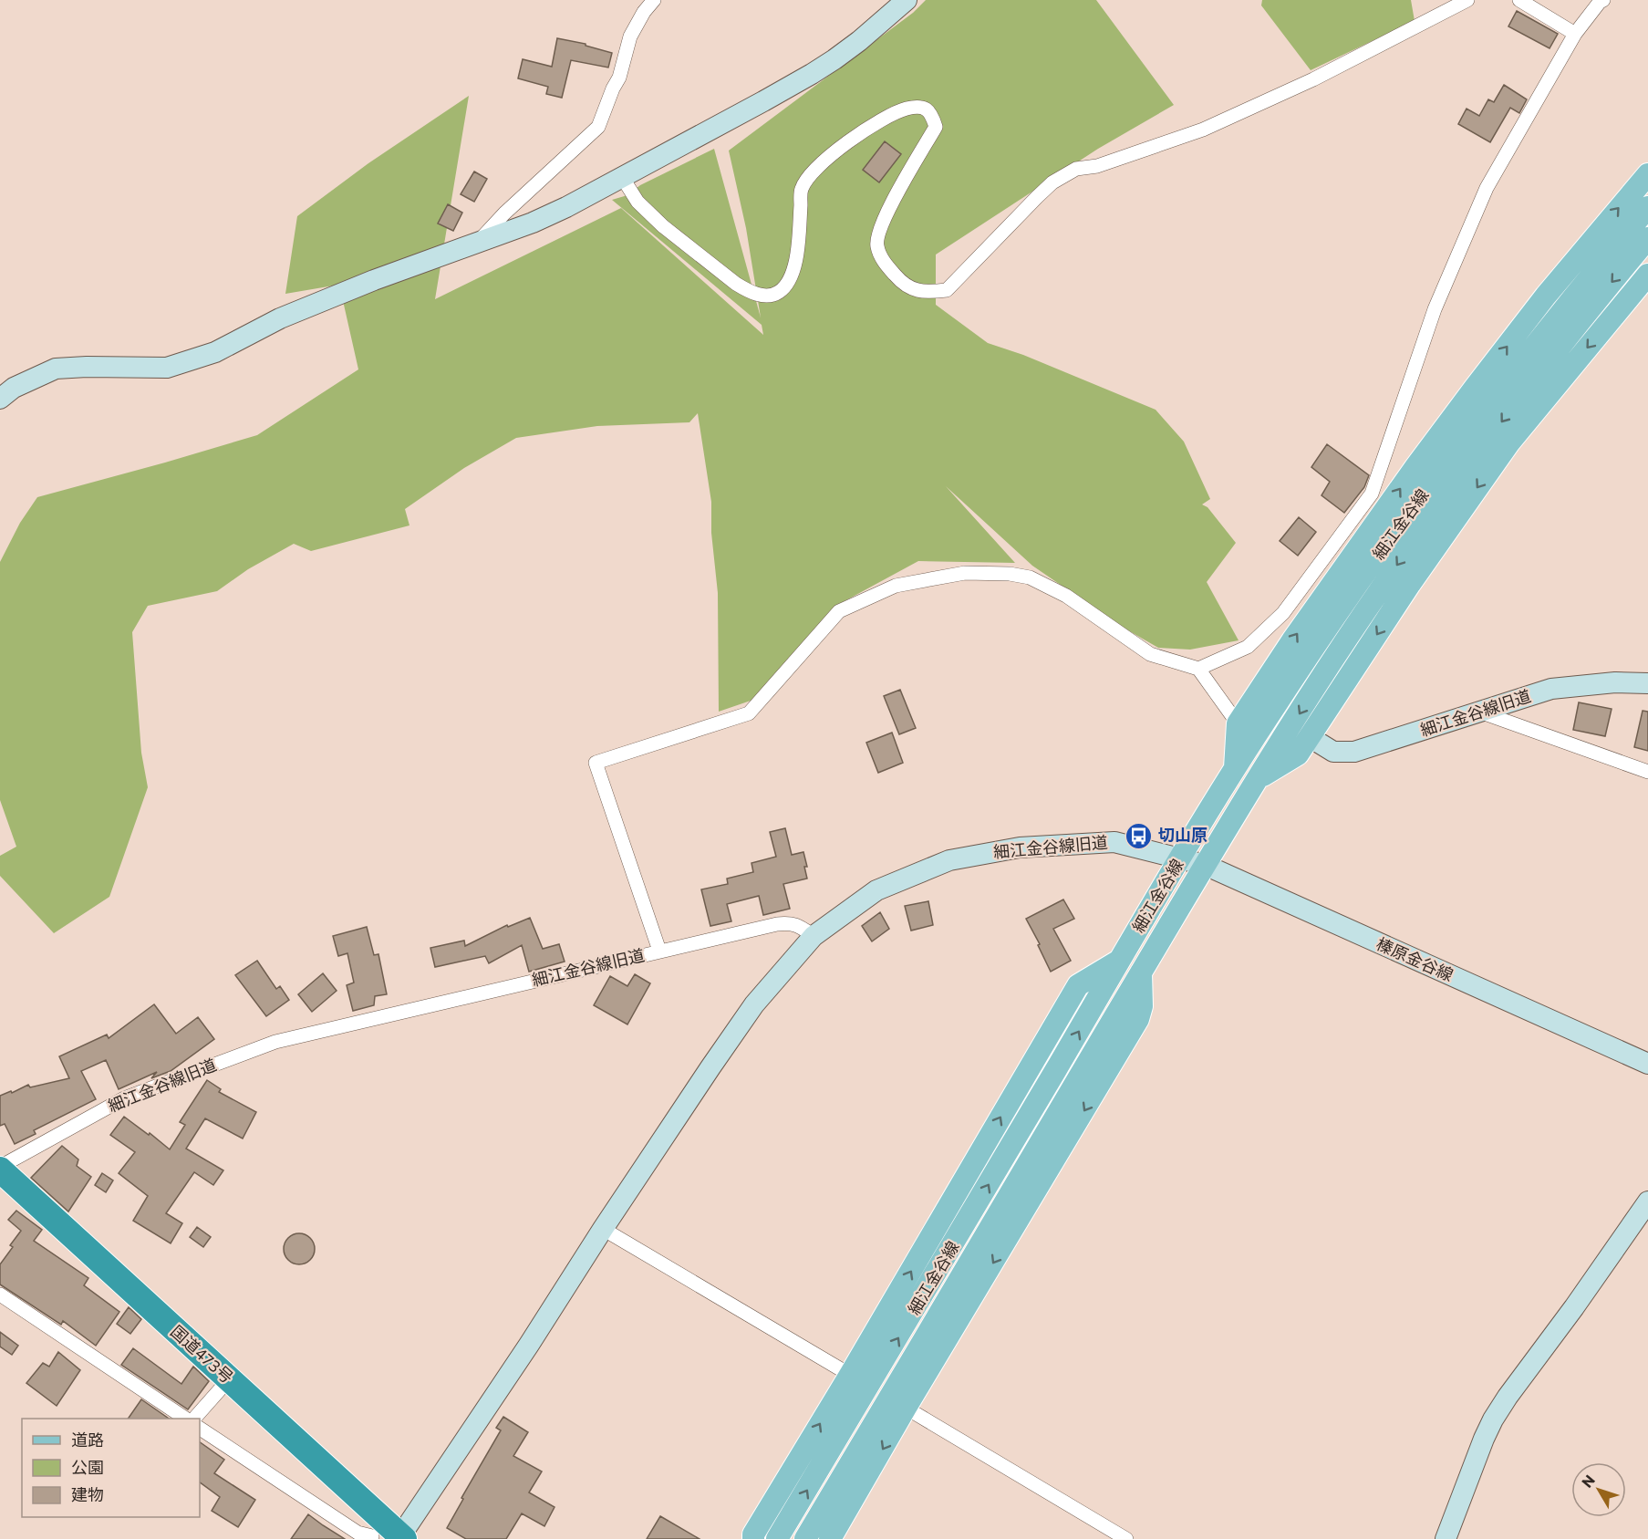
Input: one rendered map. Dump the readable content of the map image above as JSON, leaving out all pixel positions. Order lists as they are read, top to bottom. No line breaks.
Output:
{"streets":{"highway":["国道473号"],"main road":["細江金谷線"],"street":["細江金谷線旧道","榛原金谷線"]},"crossings":[["細江金谷線","細江金谷線旧道"],["細江金谷線","榛原金谷線"],["細江金谷線旧道","榛原金谷線"],["細江金谷線旧道","国道473号"]],"places":{"bus stop":["切山原"]},"legend":["道路","公園","建物"],"north":"top left"}
